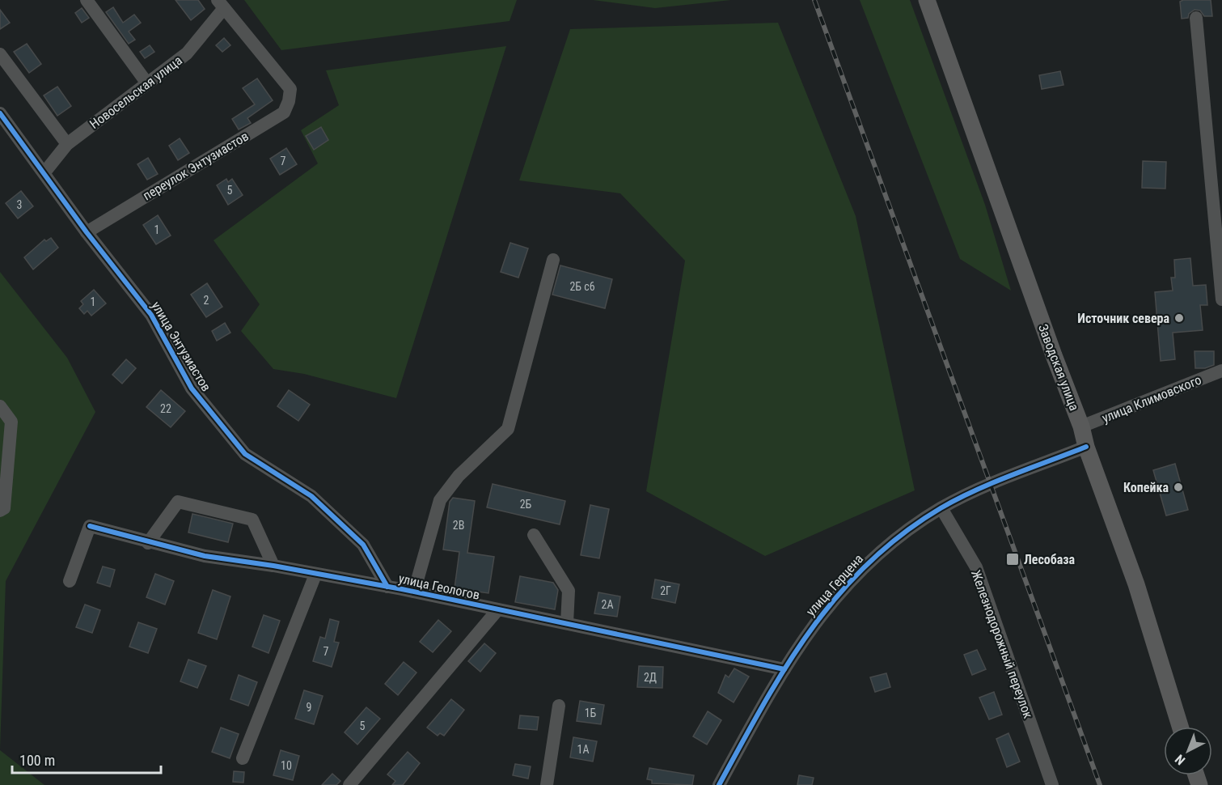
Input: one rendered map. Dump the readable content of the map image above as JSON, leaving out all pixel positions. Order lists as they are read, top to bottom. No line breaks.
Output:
{"streets":{"main road":["Заводская улица"],"street":["Новосельская улица","переулок Энтузиастов","улица Энтузиастов","улица Климовского","улица Герцена","улица Геологов","Железнодорожный переулок"]},"crossings":[["Новосельская улица","переулок Энтузиастов"],["Новосельская улица","улица Энтузиастов"],["переулок Энтузиастов","улица Энтузиастов"],["улица Энтузиастов","улица Геологов"],["Заводская улица","улица Климовского"],["Заводская улица","улица Герцена"],["улица Герцена","улица Геологов"],["улица Герцена","Железнодорожный переулок"]],"places":{"other":["Источник севера","Копейка"],"transit":["Лесобаза"]},"house_numbers":["7","5","3","1","2Б с6","2","1","22","2Б","2В","2Г","2А","7","2Д","9","1Б","5","1А","10"],"scale_bar":"100 m","north":"bottom left"}
